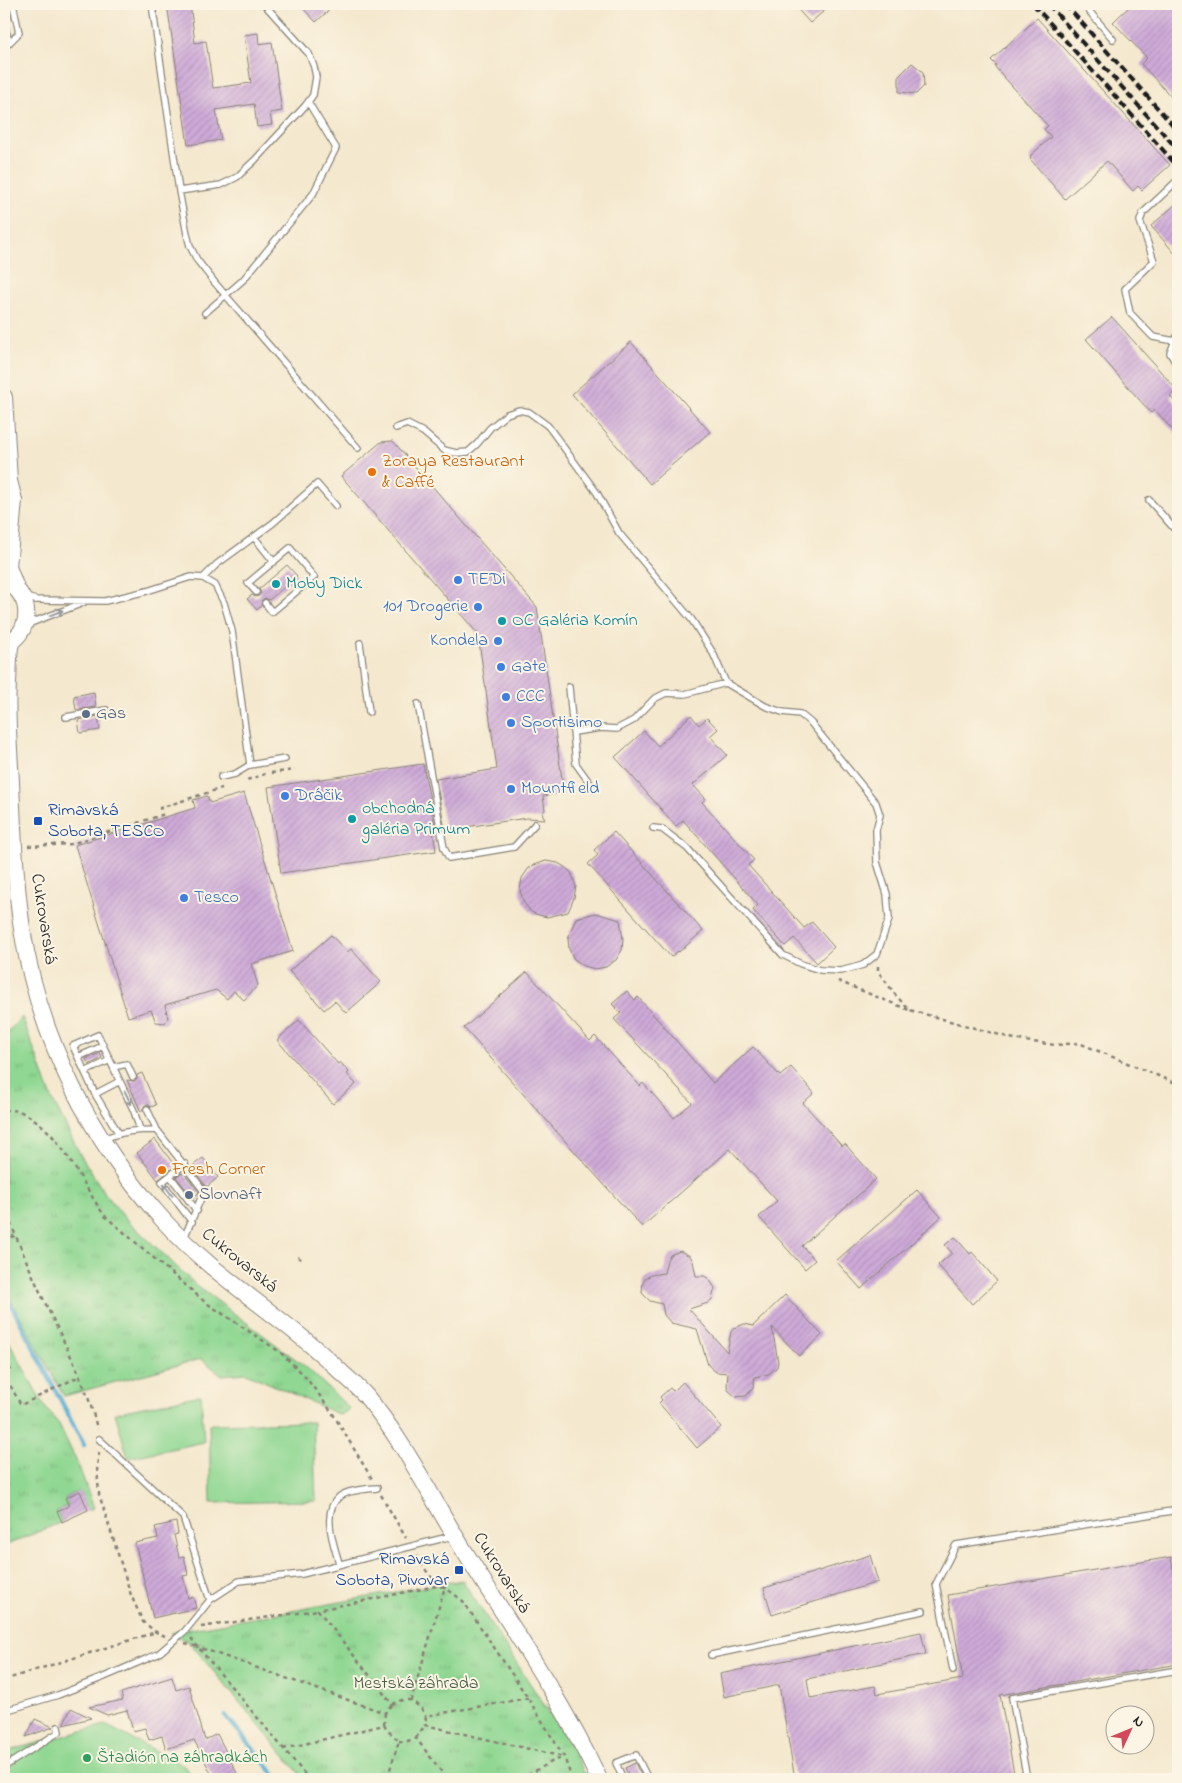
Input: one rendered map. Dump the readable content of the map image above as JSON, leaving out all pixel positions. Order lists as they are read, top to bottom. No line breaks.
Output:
{"streets":{"main road":["Cukrovarská"]},"parks":["Mestská záhrada"],"places":{"other":["Zoraya Restaurant & Caffé","TEDi","Moby Dick","101 Drogerie","OC Galéria Komín","Kondela","Gate","CCC","Gas","Sportisimo","Mountfield","Dráčik","obchodná galéria Primum","Tesco","Fresh Corner","Slovnaft","Štadión na záhradkách"],"transit":["Rimavská Sobota, TESCO","Rimavská Sobota, Pivovar"]},"north":"top right"}
